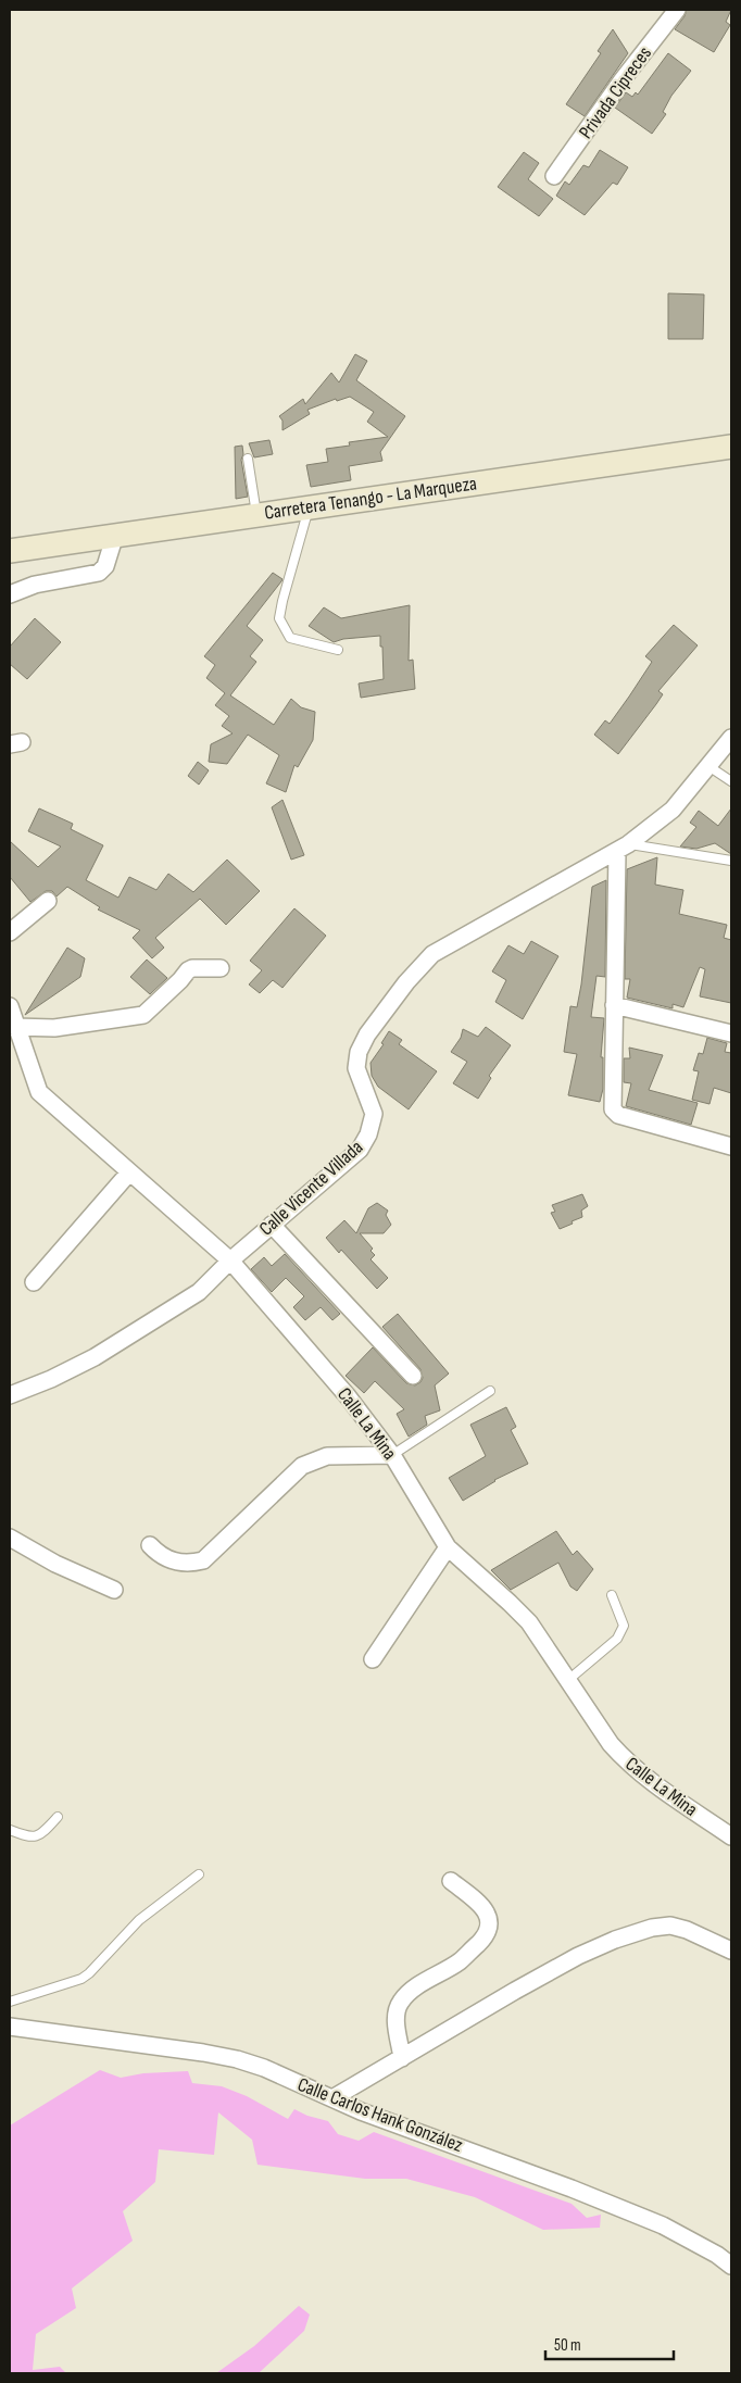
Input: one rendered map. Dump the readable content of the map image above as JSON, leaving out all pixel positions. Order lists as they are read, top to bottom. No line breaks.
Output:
{"streets":{"main road":["Carretera Tenango - La Marqueza"],"street":["Privada Cipreces","Calle Vicente Villada","Calle La Mina","Calle Carlos Hank González"]},"crossings":[["Calle Vicente Villada","Calle La Mina"]],"scale_bar":"50 m"}
